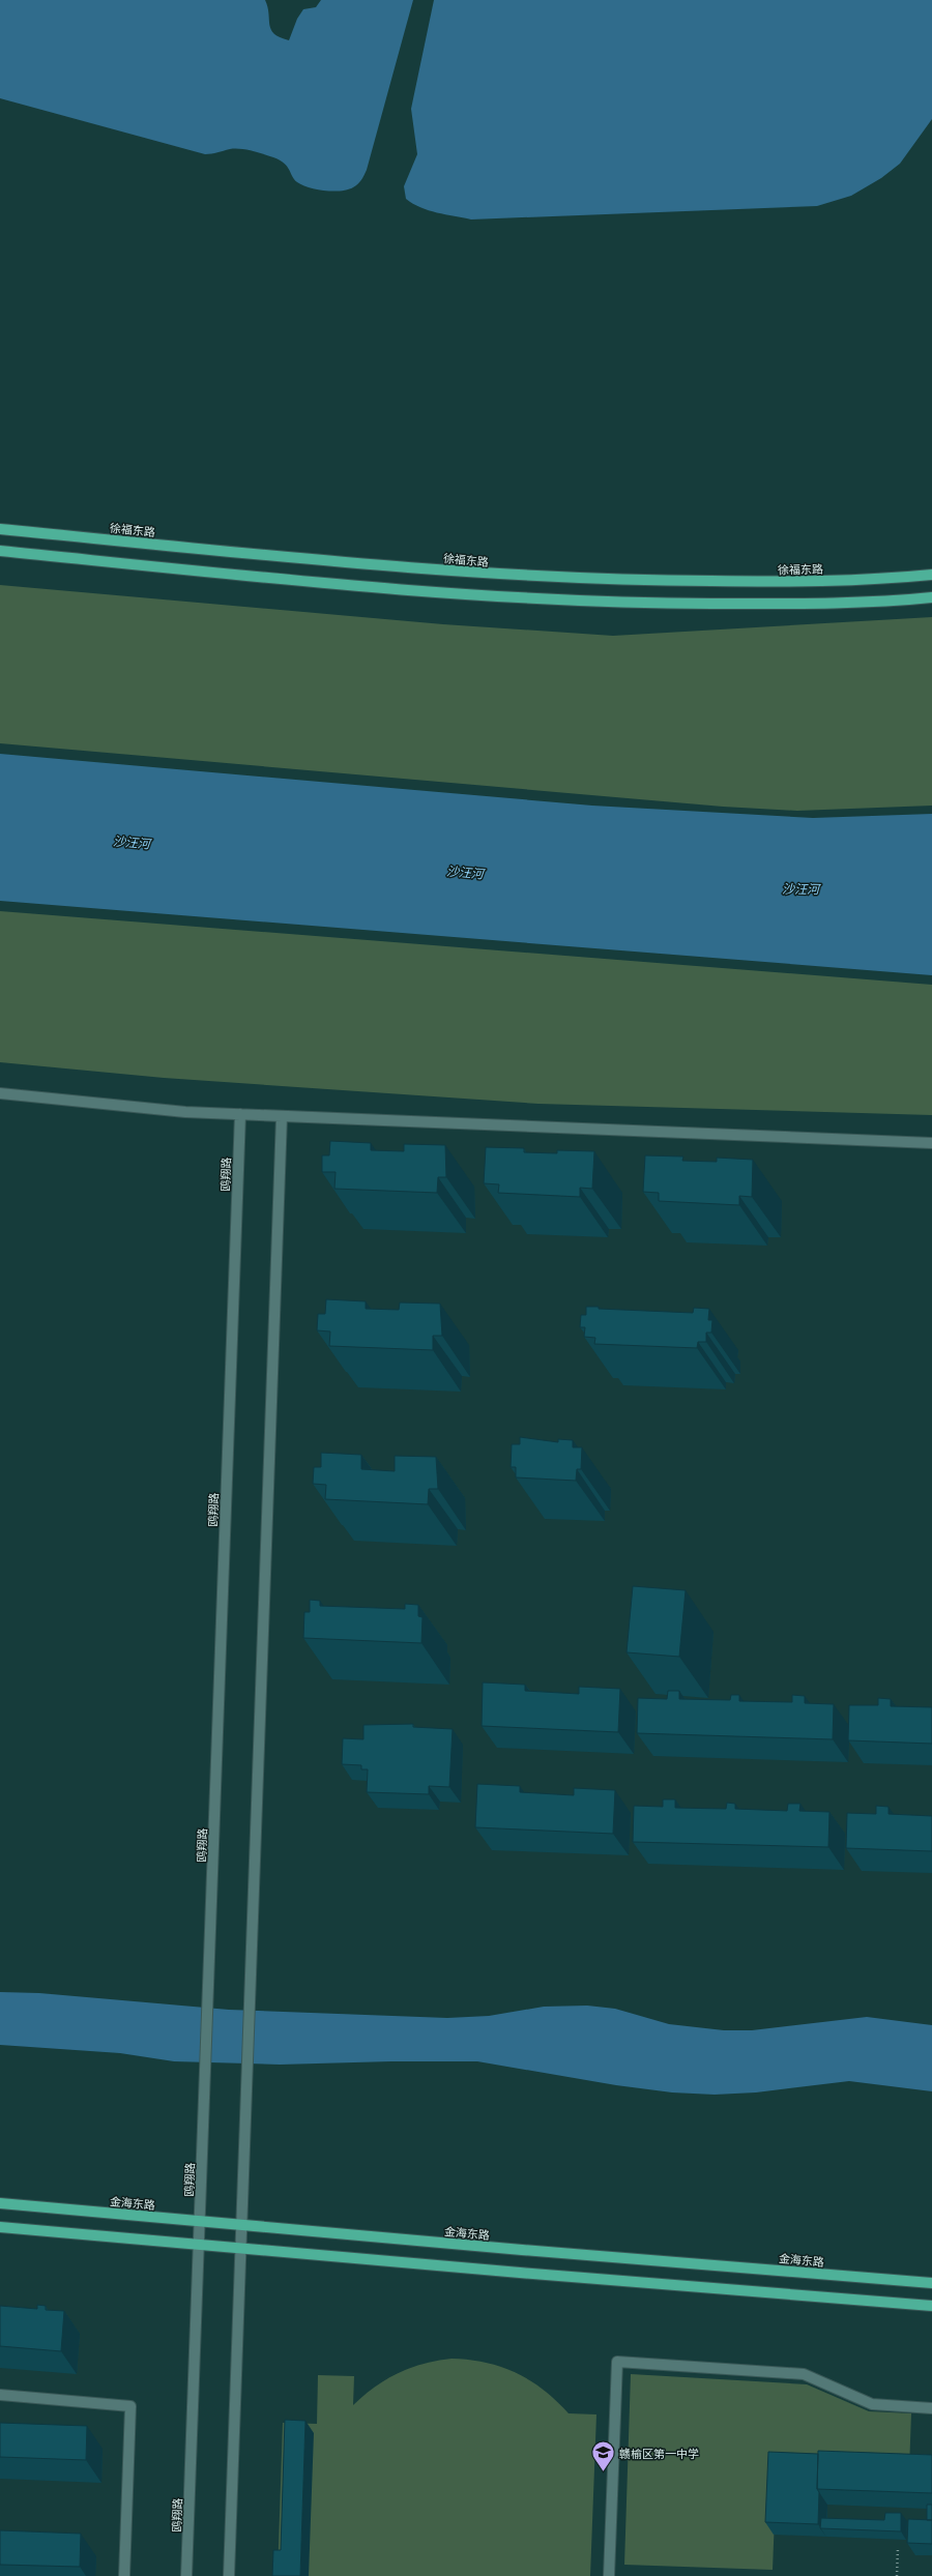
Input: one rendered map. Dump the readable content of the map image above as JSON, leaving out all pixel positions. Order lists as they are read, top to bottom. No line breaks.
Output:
{"streets":{"main road":["徐福东路","金海东路"],"street":["鸥翔路"]},"crossings":[["鸥翔路","金海东路"]],"water":["沙汪河"],"places":{"school or university":["赣榆区第一中学"]}}
